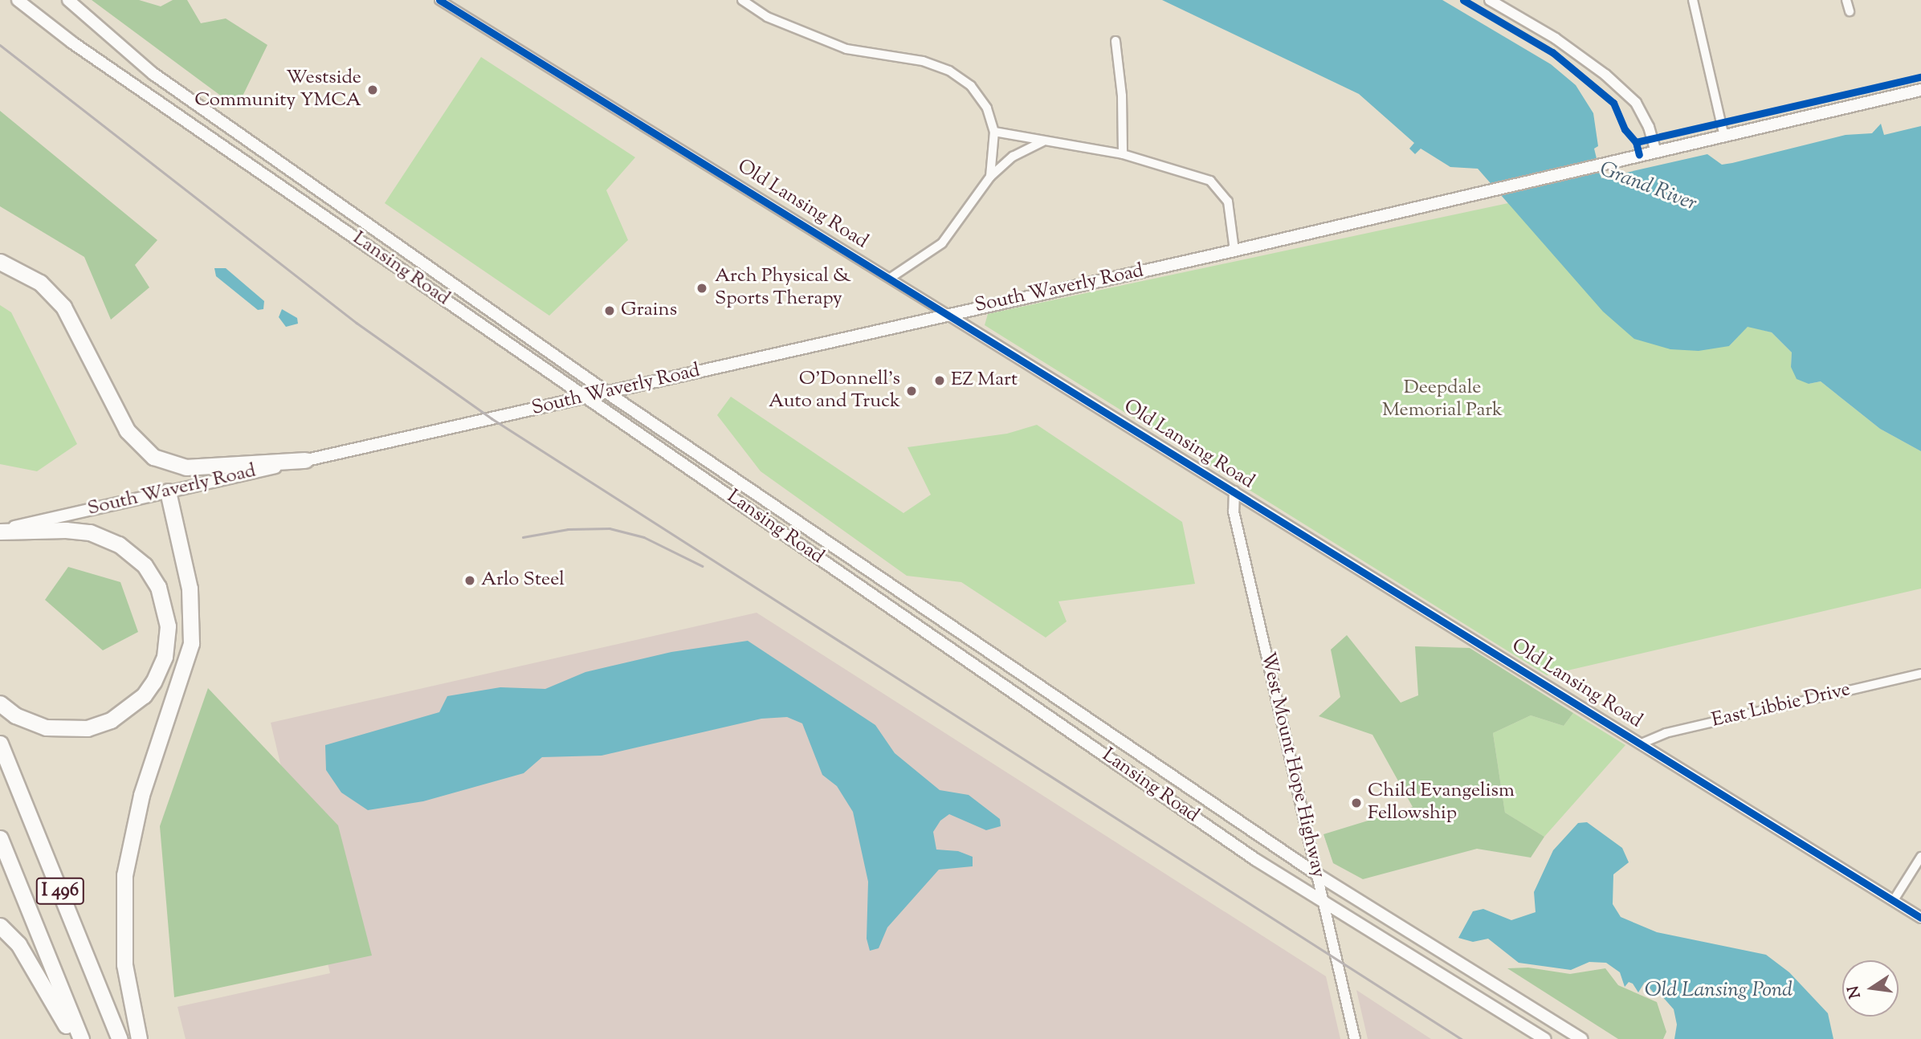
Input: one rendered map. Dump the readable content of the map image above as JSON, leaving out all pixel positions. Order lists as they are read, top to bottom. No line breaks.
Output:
{"streets":{"highway":["I 496"],"main road":["Lansing Road","South Waverly Road"],"street":["Old Lansing Road","East Libbie Drive","West Mount Hope Highway"]},"crossings":[["Old Lansing Road","South Waverly Road"],["Old Lansing Road","East Libbie Drive"],["Old Lansing Road","West Mount Hope Highway"],["Lansing Road","South Waverly Road"],["Lansing Road","West Mount Hope Highway"]],"water":["Grand River","Old Lansing Pond"],"parks":["Deepdale Memorial Park"],"places":["Westside Community YMCA","Arch Physical & Sports Therapy","Grains","EZ Mart","O'Donnell's Auto and Truck","Arlo Steel","Child Evangelism Fellowship"],"north":"left"}
